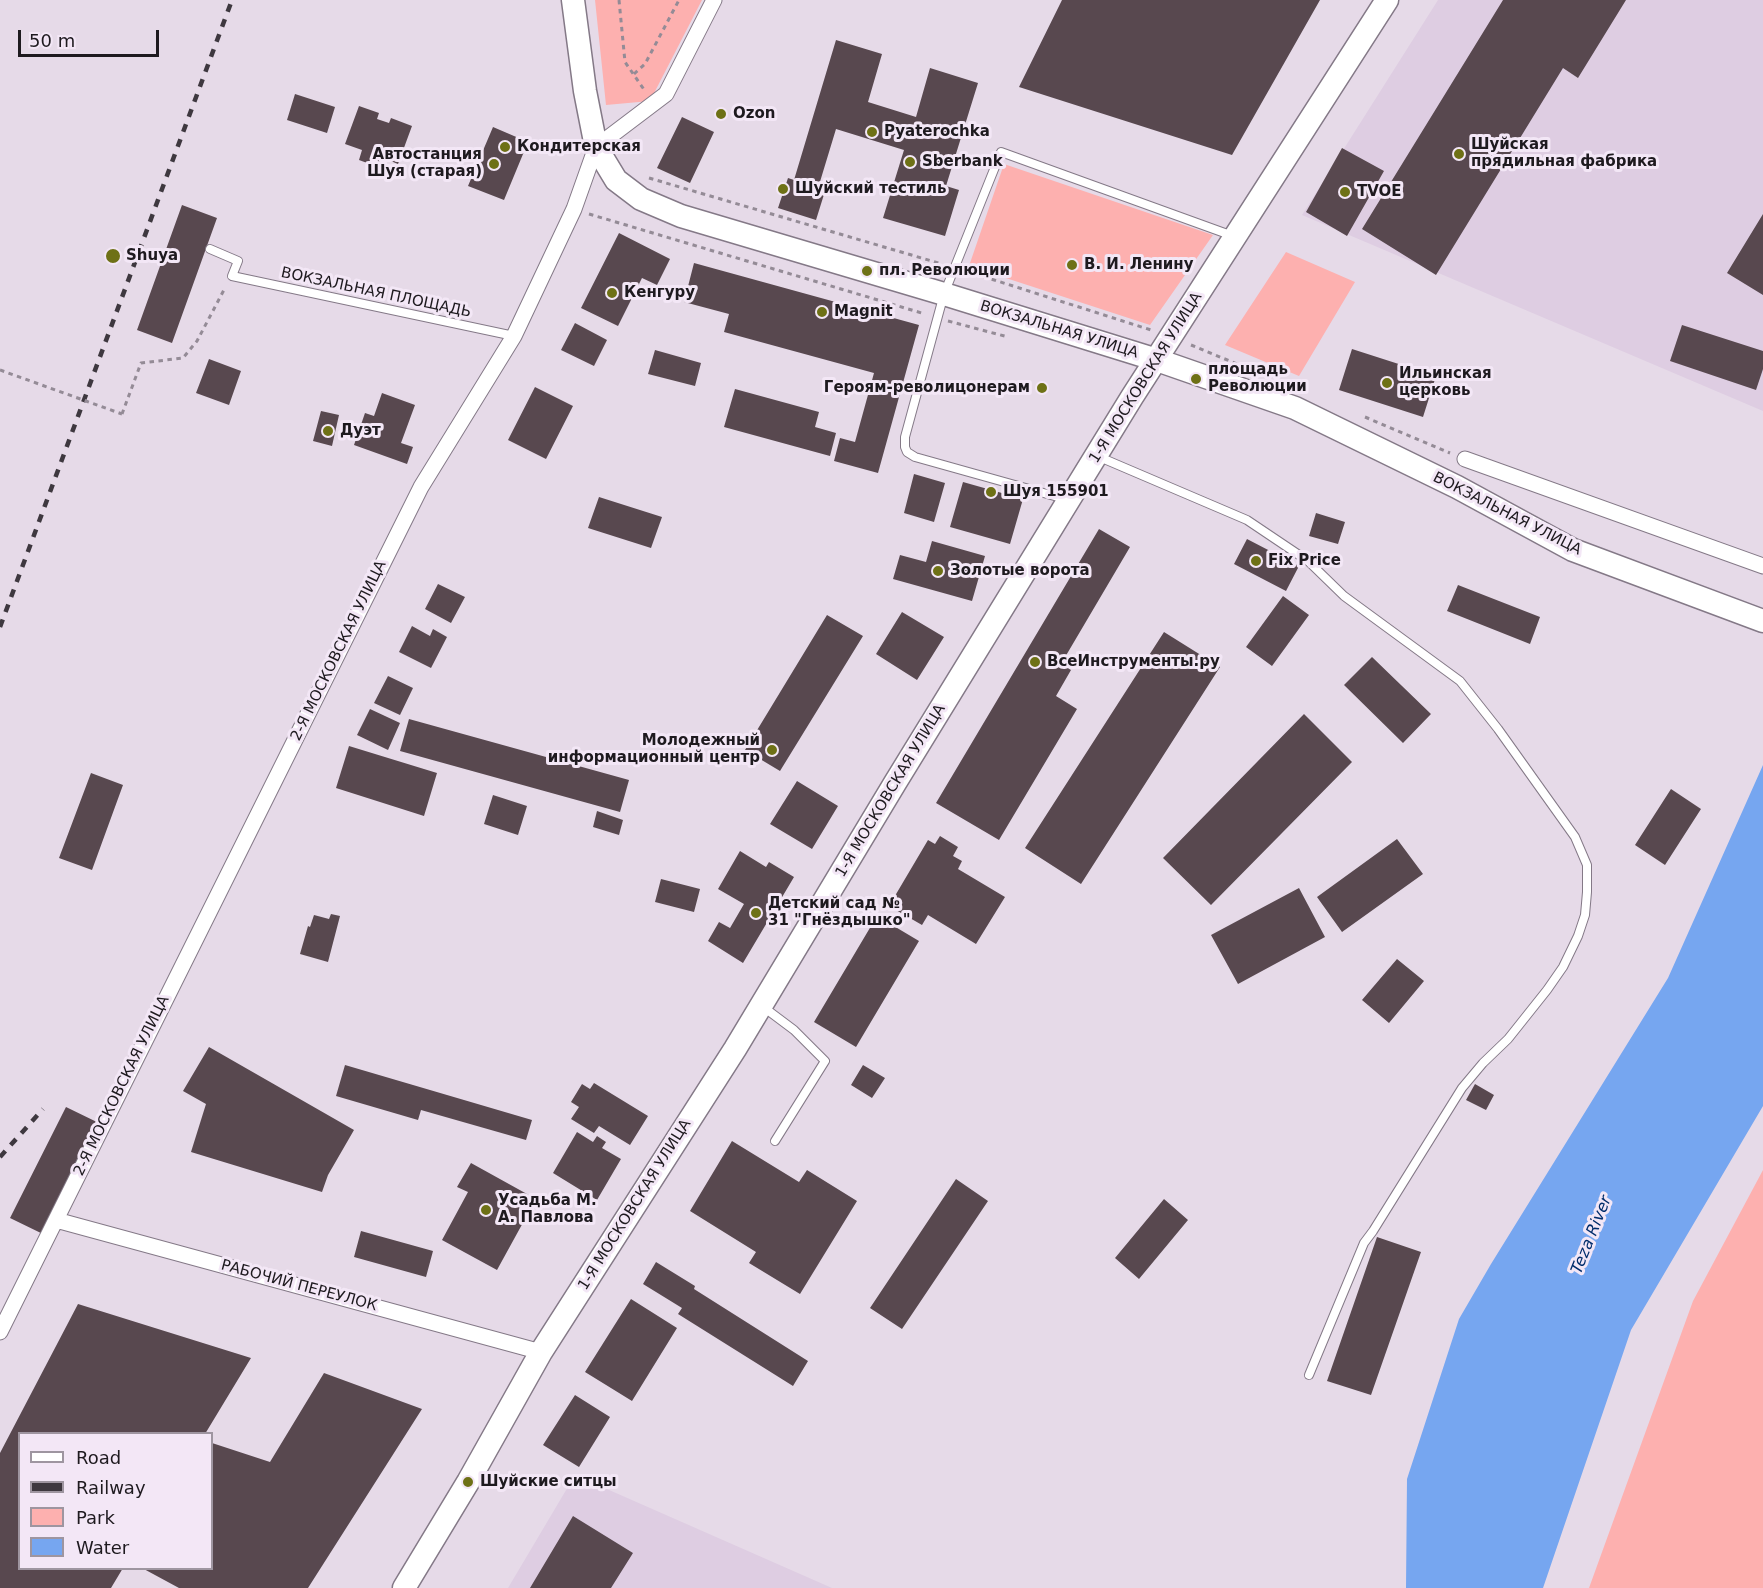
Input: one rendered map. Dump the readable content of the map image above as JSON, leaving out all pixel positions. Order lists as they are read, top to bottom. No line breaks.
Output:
{"streets":{"main road":["ВОКЗАЛЬНАЯ УЛИЦА","1-Я МОСКОВСКАЯ УЛИЦА"],"street":["2-Я МОСКОВСКАЯ УЛИЦА","РАБОЧИЙ ПЕРЕУЛОК"],"lane":["ВОКЗАЛЬНАЯ ПЛОЩАДЬ"]},"crossings":[["ВОКЗАЛЬНАЯ ПЛОЩАДЬ","2-Я МОСКОВСКАЯ УЛИЦА"],["ВОКЗАЛЬНАЯ УЛИЦА","1-Я МОСКОВСКАЯ УЛИЦА"],["ВОКЗАЛЬНАЯ УЛИЦА","2-Я МОСКОВСКАЯ УЛИЦА"],["1-Я МОСКОВСКАЯ УЛИЦА","РАБОЧИЙ ПЕРЕУЛОК"],["2-Я МОСКОВСКАЯ УЛИЦА","РАБОЧИЙ ПЕРЕУЛОК"]],"water":["Teza River"],"places":["Ozon","Pyaterochka","Кондитерская","Шуйская прядильная фабрика","Sberbank","Автостанция Шуя (старая)","Шуйский тестиль","TVOE","Shuya","В. И. Ленину","пл. Революции","Кенгуру","Magnit","площадь Революции","Ильинская церковь","Героям-револицонерам","Дуэт","Шуя 155901","Fix Price","Золотые ворота","ВсеИнструменты.ру","Молодежный информационный центр","Детский сад № 31 \"Гнёздышко\"","Усадьба М. А. Павлова","Шуйские ситцы"],"legend":["Road","Railway","Park","Water"],"scale_bar":"50 m"}
